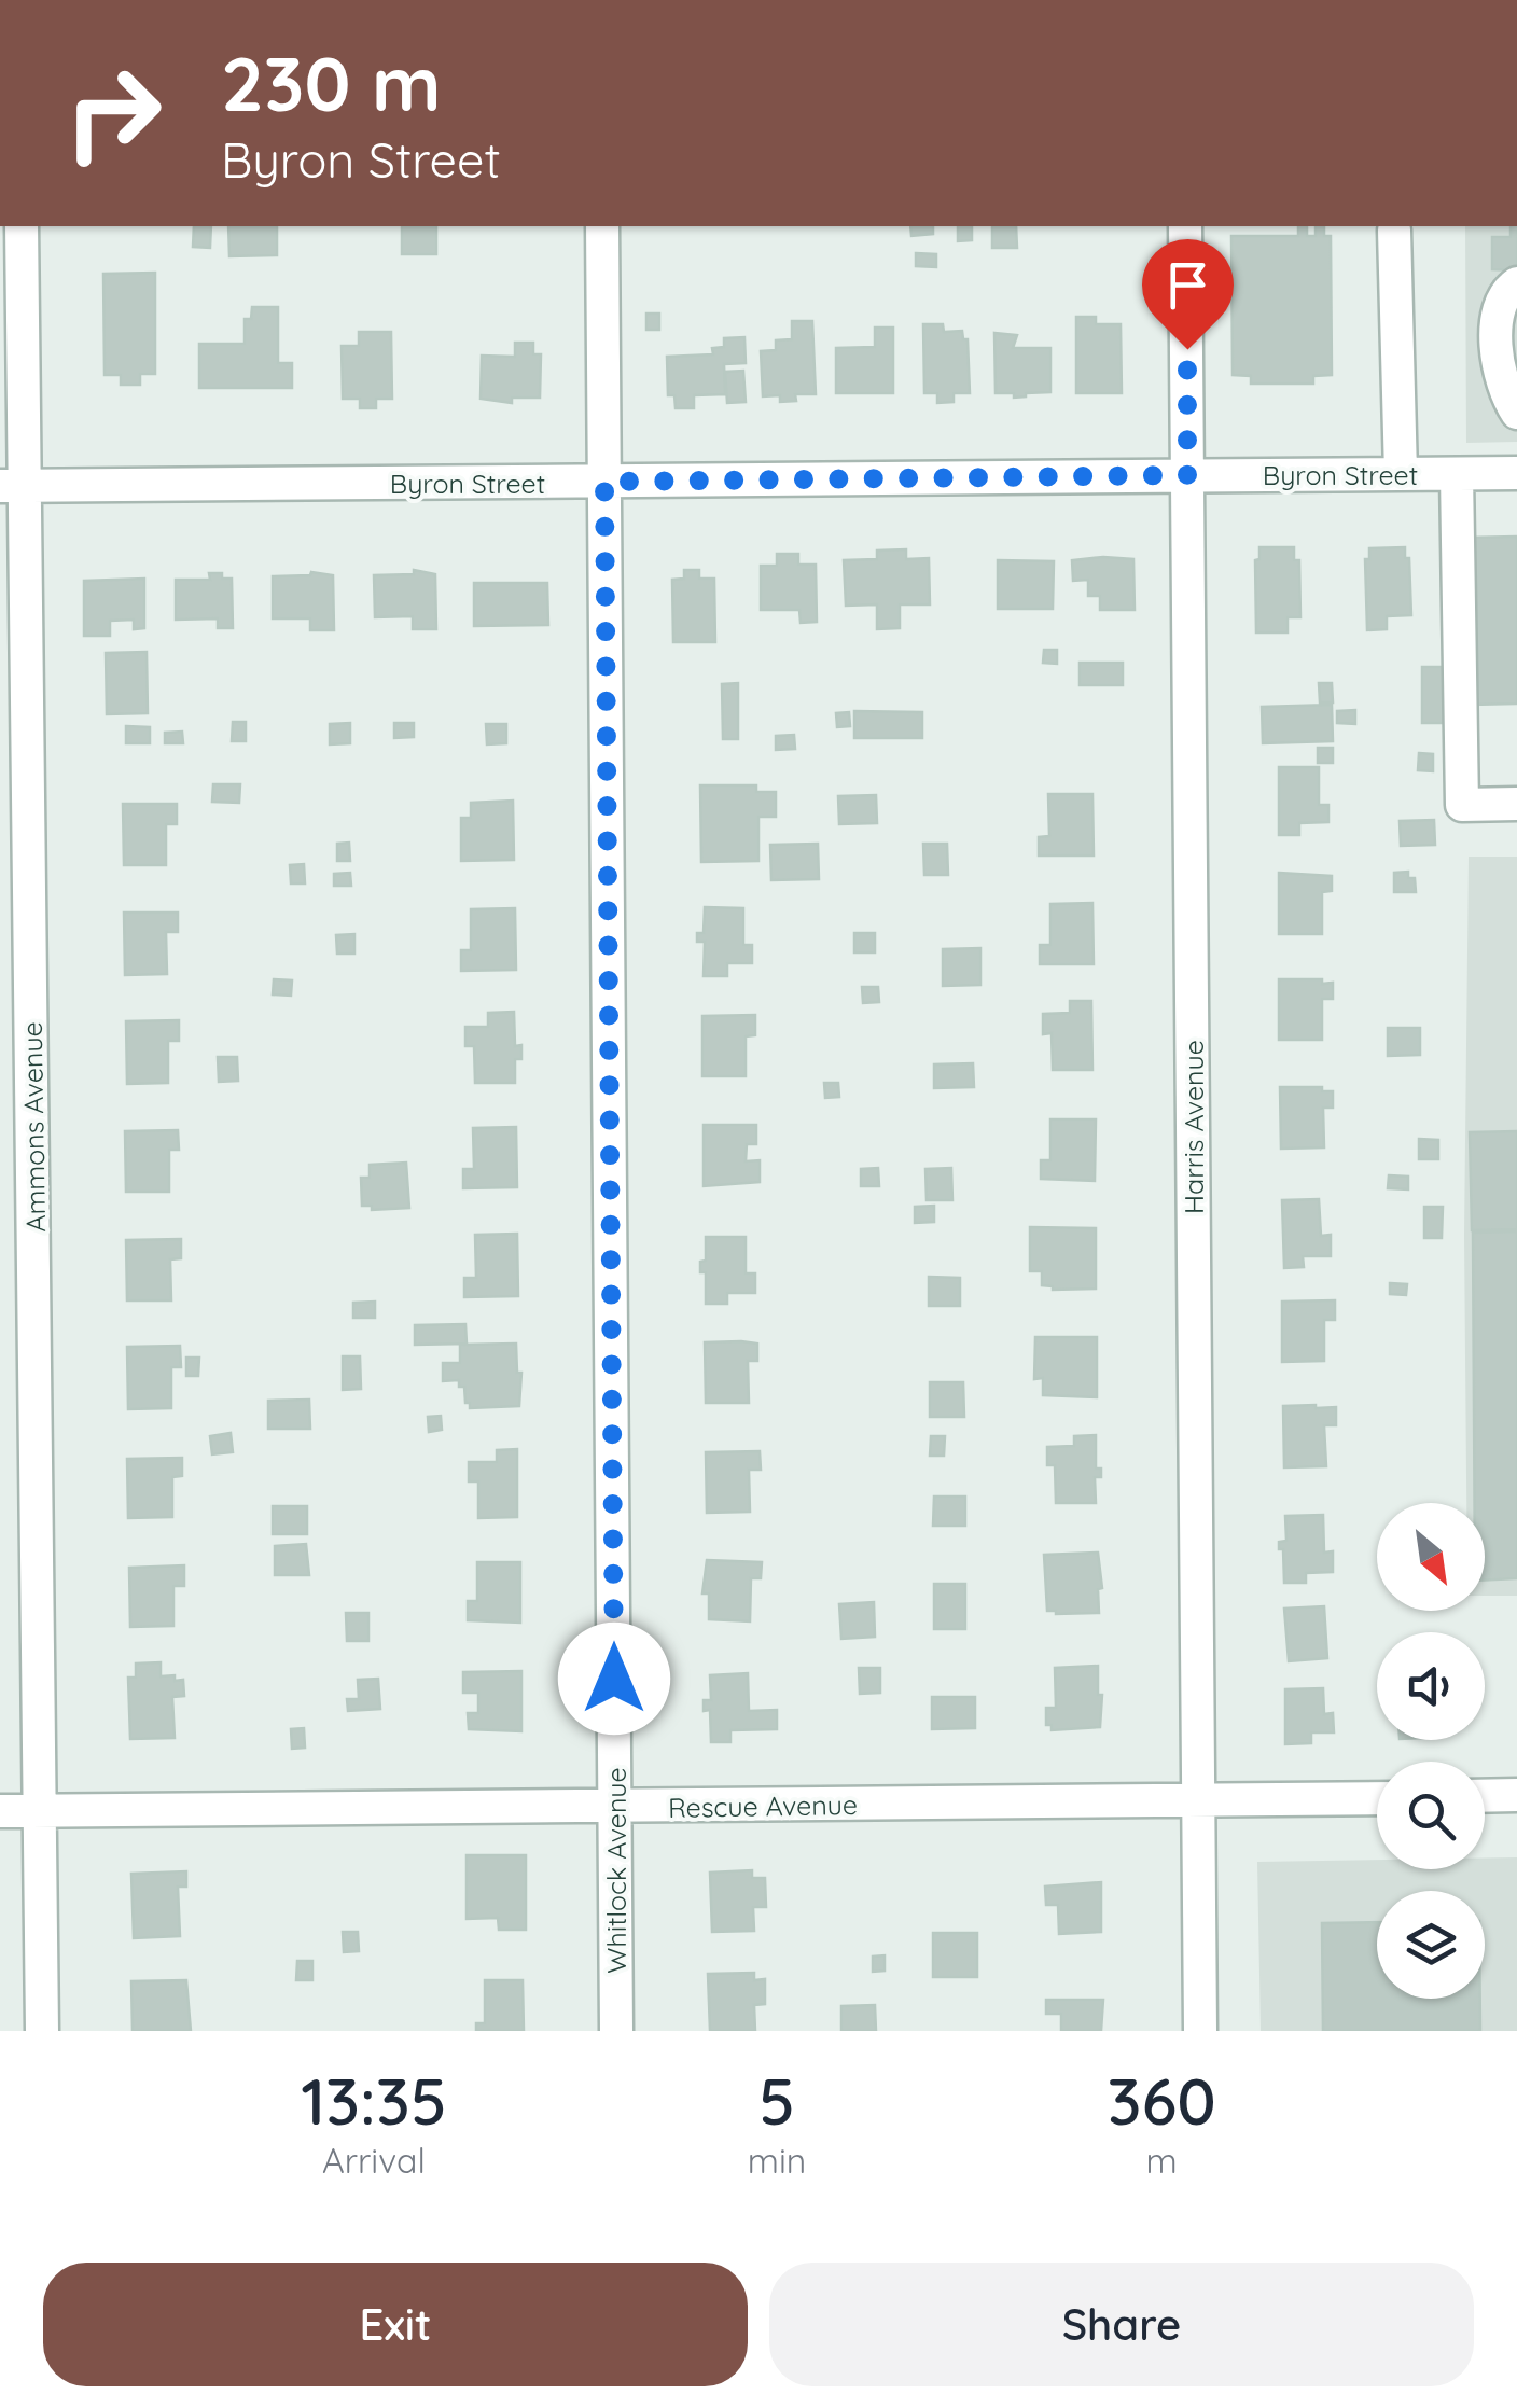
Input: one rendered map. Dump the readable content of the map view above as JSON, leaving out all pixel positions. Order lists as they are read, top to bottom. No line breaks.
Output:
{"streets":{"street":["Byron Street","Ammons Avenue","Harris Avenue","Rescue Avenue","Whitlock Avenue"]},"crossings":[["Byron Street","Ammons Avenue"],["Byron Street","Harris Avenue"],["Byron Street","Whitlock Avenue"],["Ammons Avenue","Rescue Avenue"],["Harris Avenue","Rescue Avenue"],["Rescue Avenue","Whitlock Avenue"]],"north":"bottom right","page":{"turn":["230 m","Byron Street"],"eta":["13:35","Arrival","5","min","360","m"],"buttons":["Exit","Share"]}}
